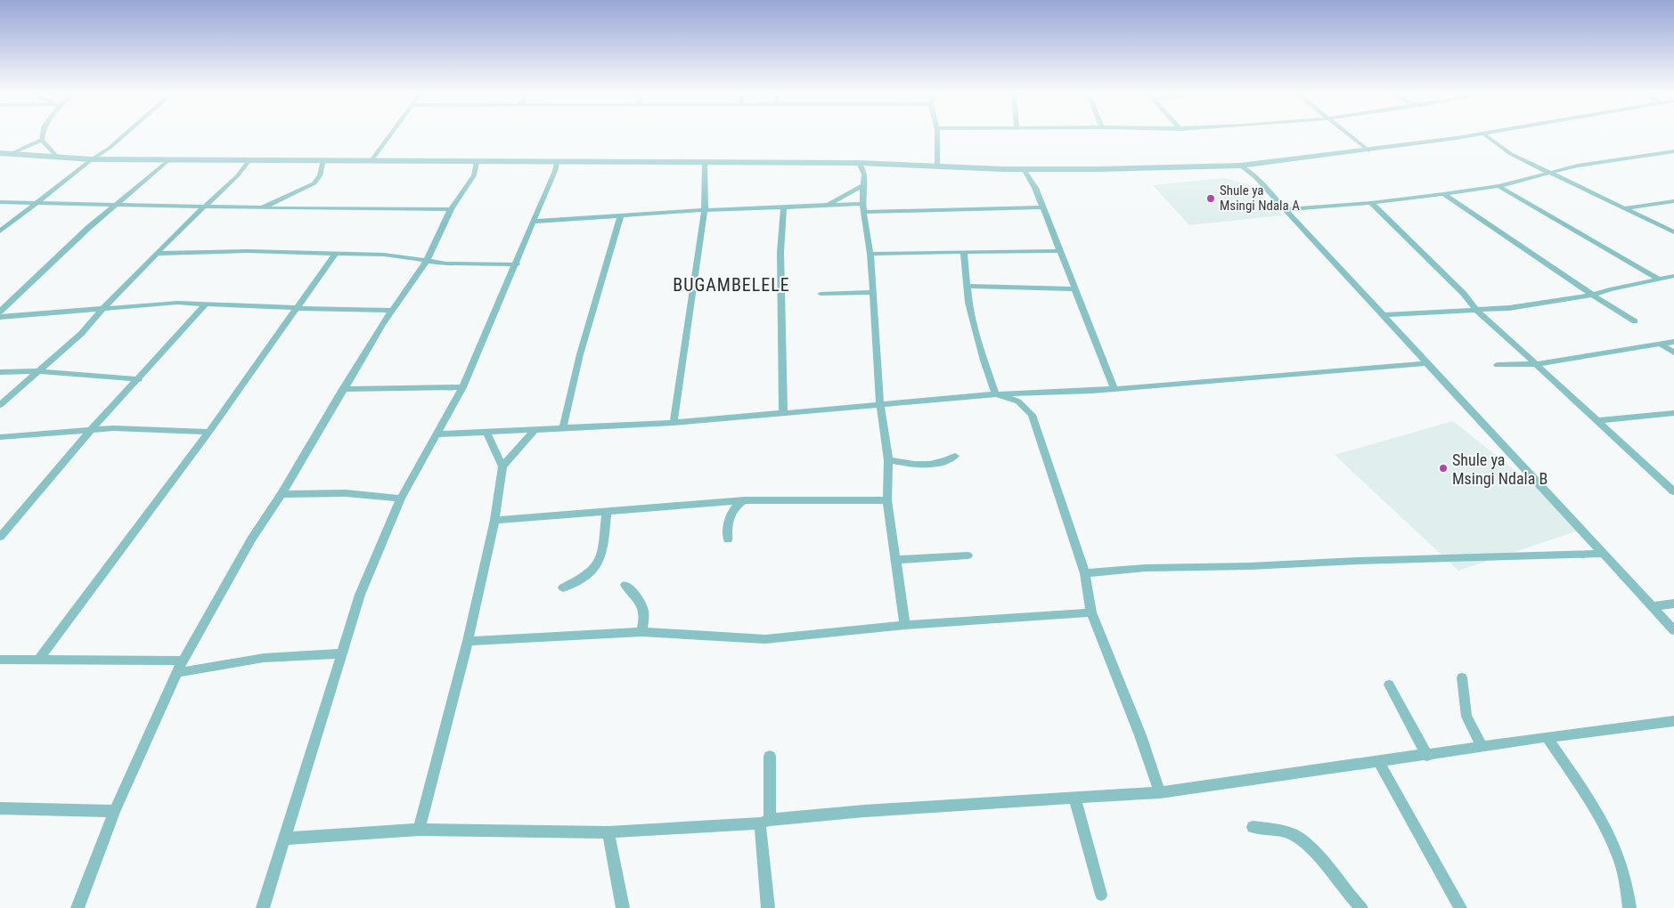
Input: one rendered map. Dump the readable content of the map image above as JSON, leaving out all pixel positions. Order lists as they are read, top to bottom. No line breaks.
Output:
{"districts":["BUGAMBELELE"],"places":["Shule ya Msingi Ndala A","Shule ya Msingi Ndala B"]}
